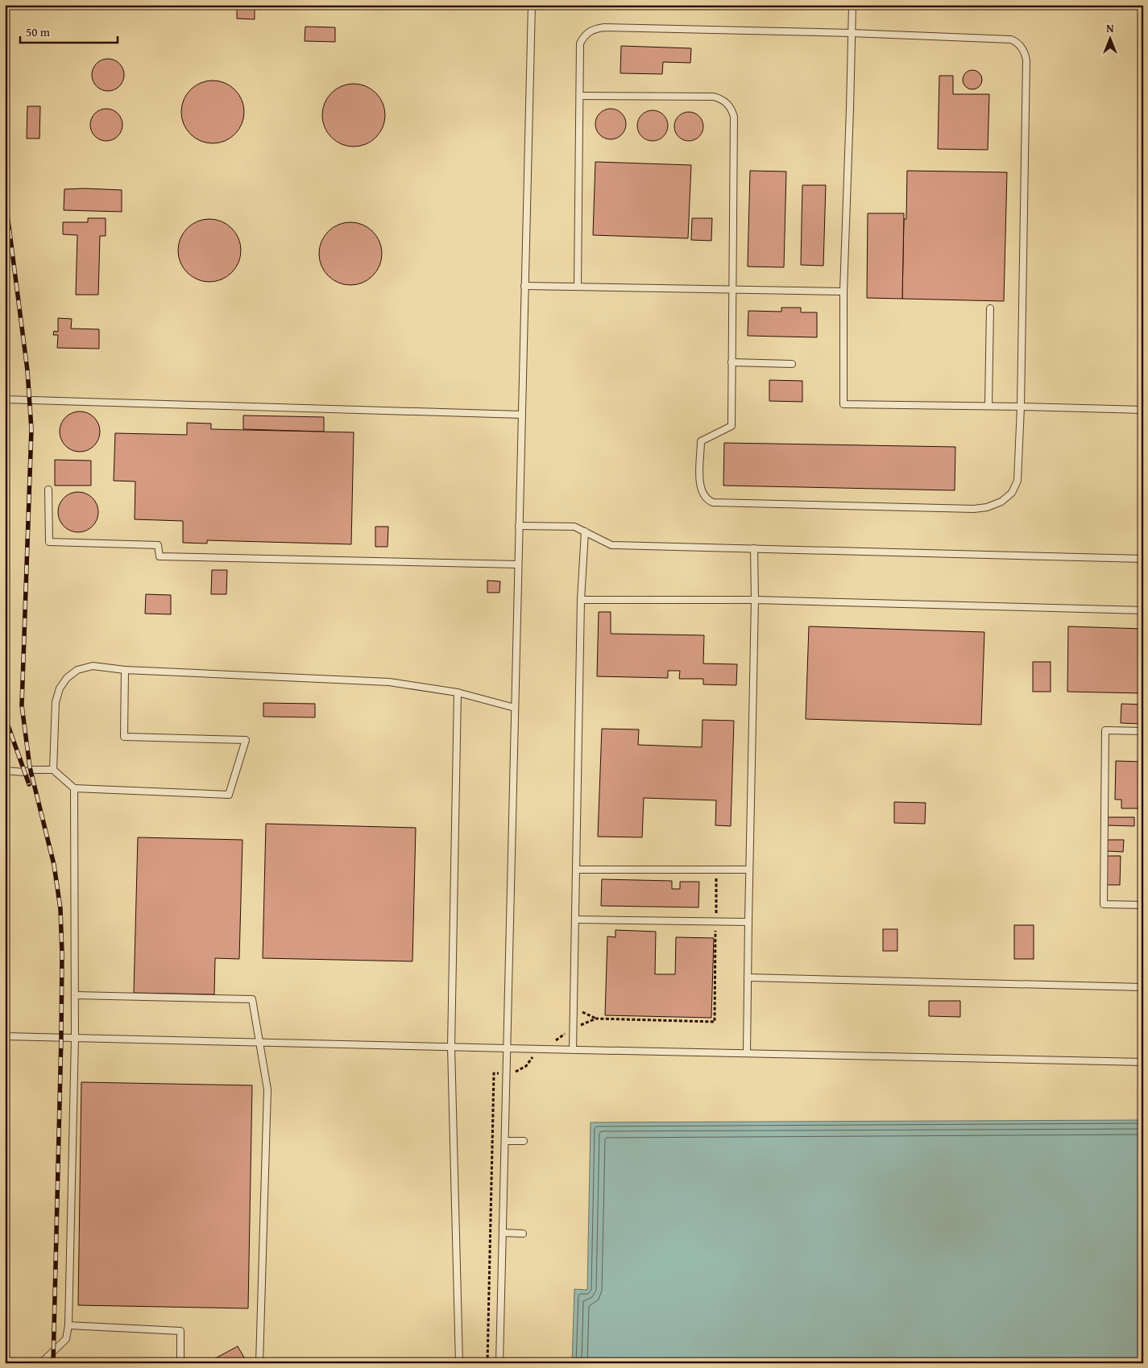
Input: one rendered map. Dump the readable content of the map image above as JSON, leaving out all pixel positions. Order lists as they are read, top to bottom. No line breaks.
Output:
{"scale_bar":"50 m","north":"top"}
